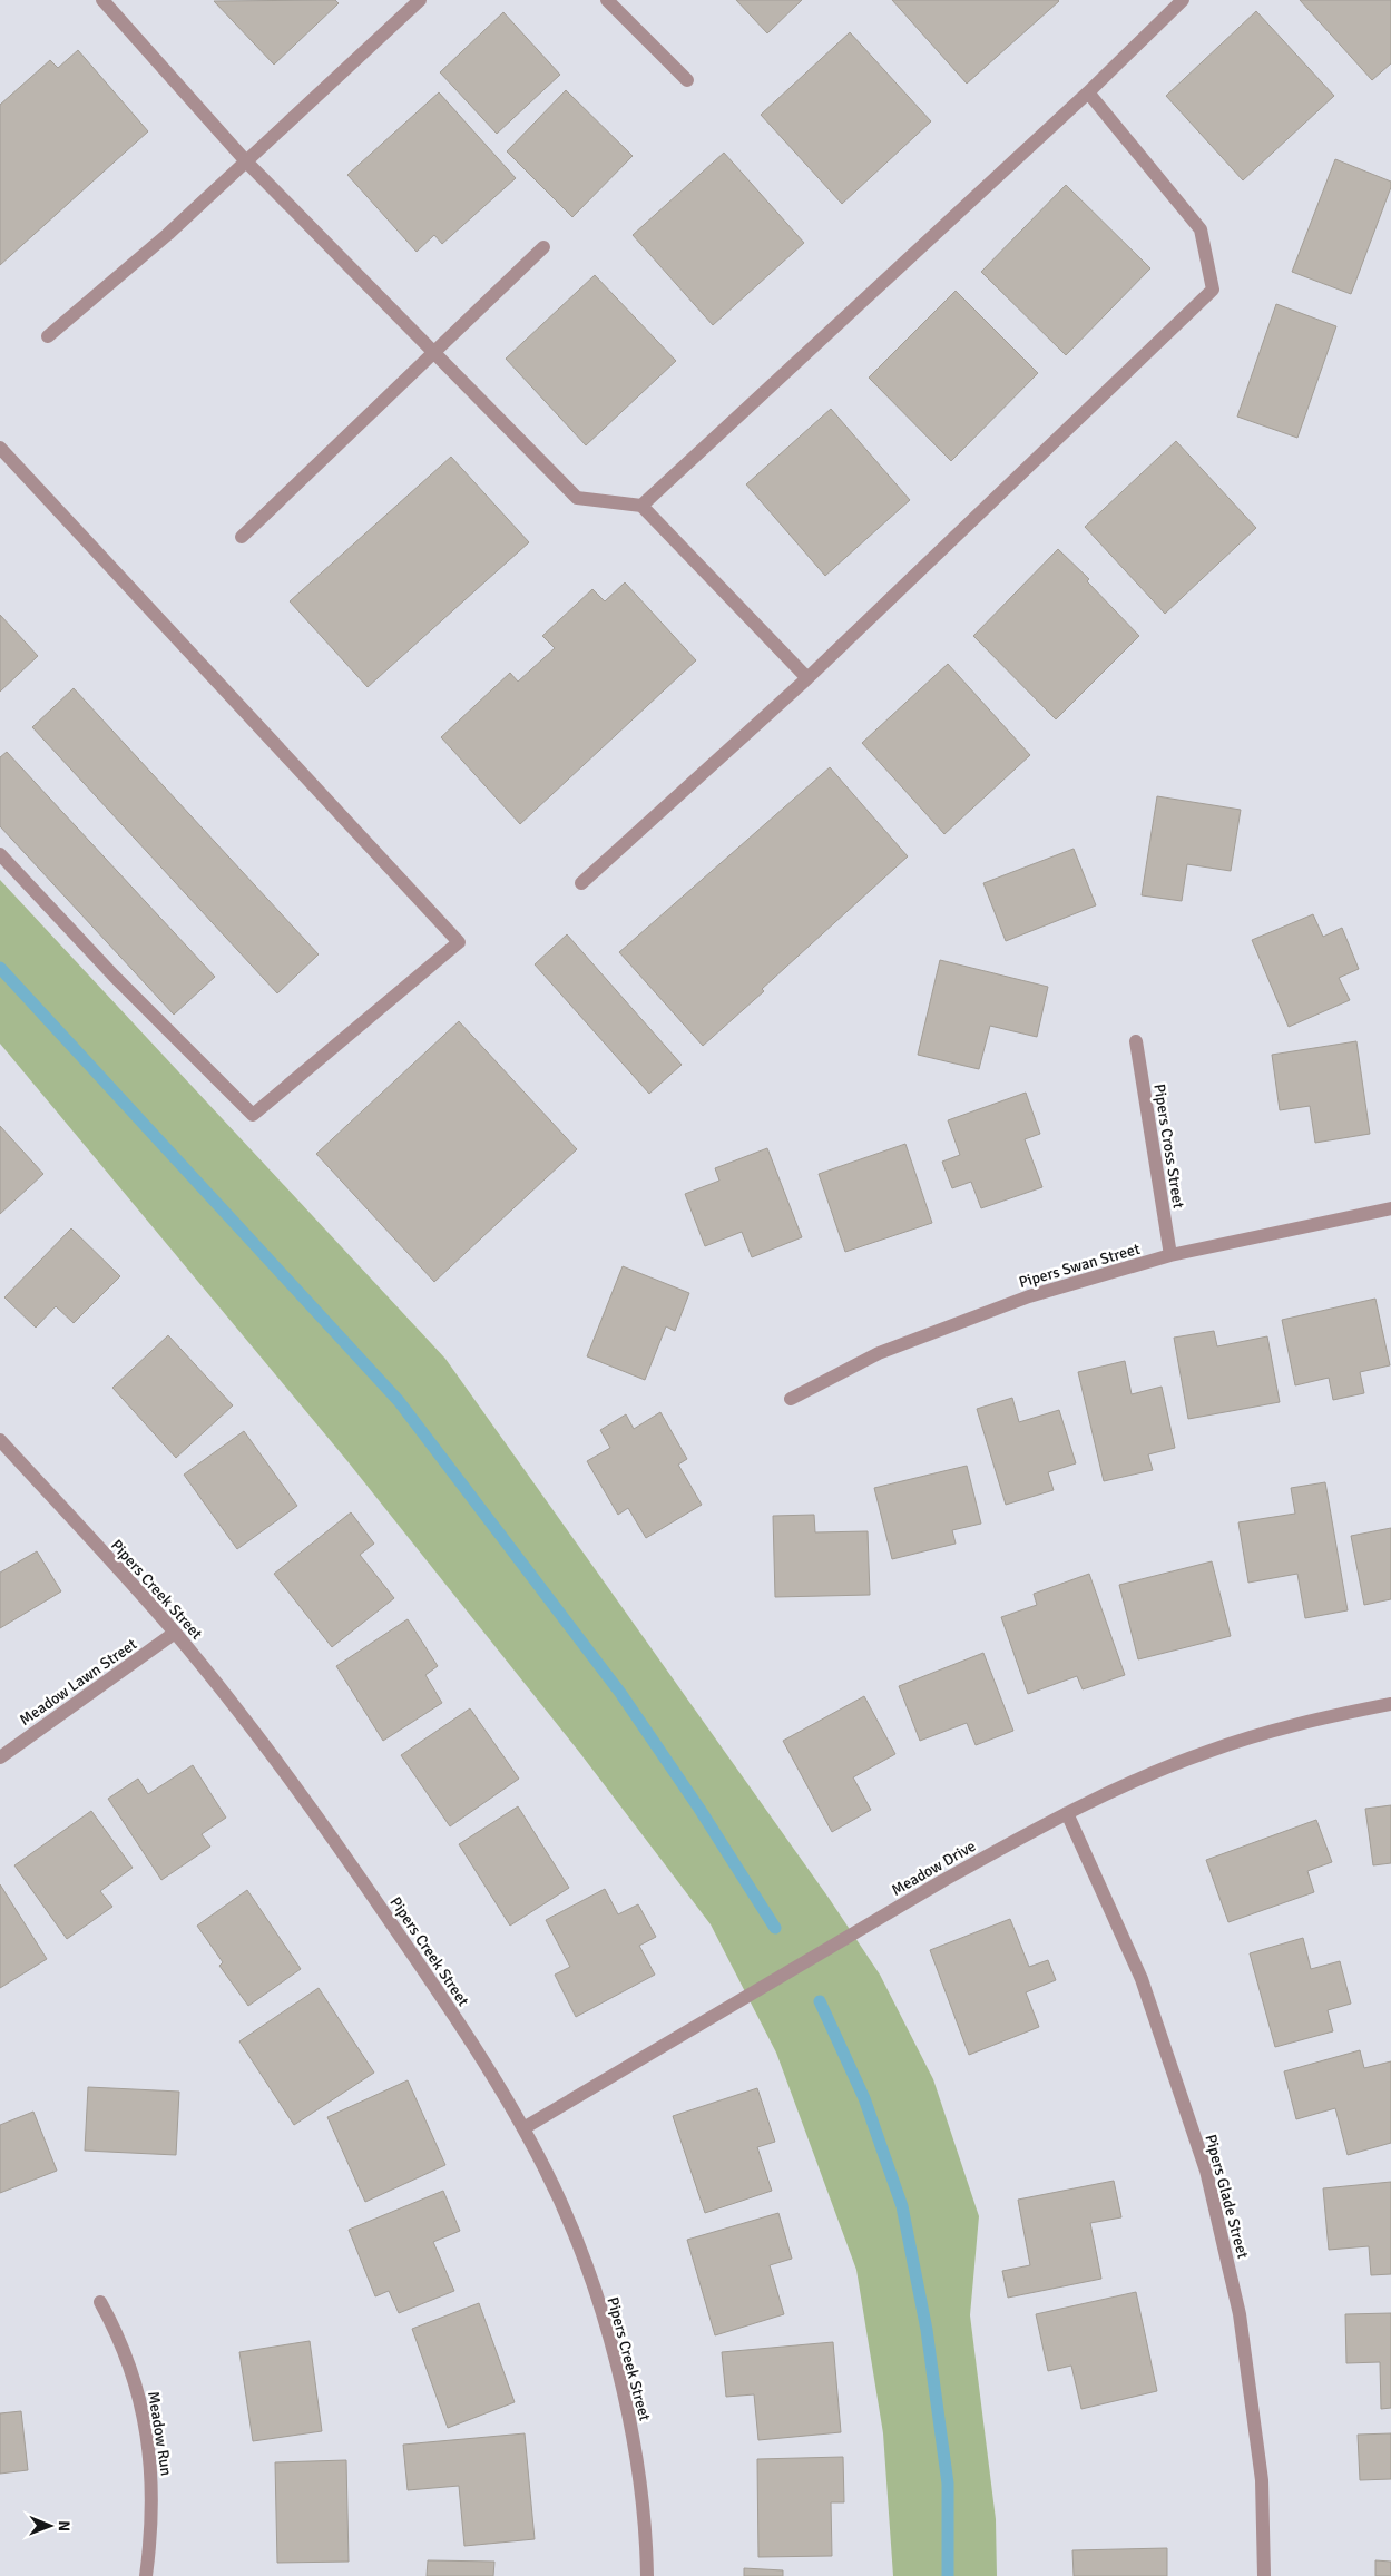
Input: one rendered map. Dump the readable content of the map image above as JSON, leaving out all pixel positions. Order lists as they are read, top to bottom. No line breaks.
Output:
{"streets":{"street":["Pipers Cross Street","Pipers Swan Street","Pipers Creek Street","Meadow Lawn Street","Meadow Drive","Pipers Glade Street","Meadow Run"]},"crossings":[["Pipers Cross Street","Pipers Swan Street"],["Pipers Creek Street","Meadow Lawn Street"],["Pipers Creek Street","Meadow Drive"],["Meadow Drive","Pipers Glade Street"]],"north":"right"}
